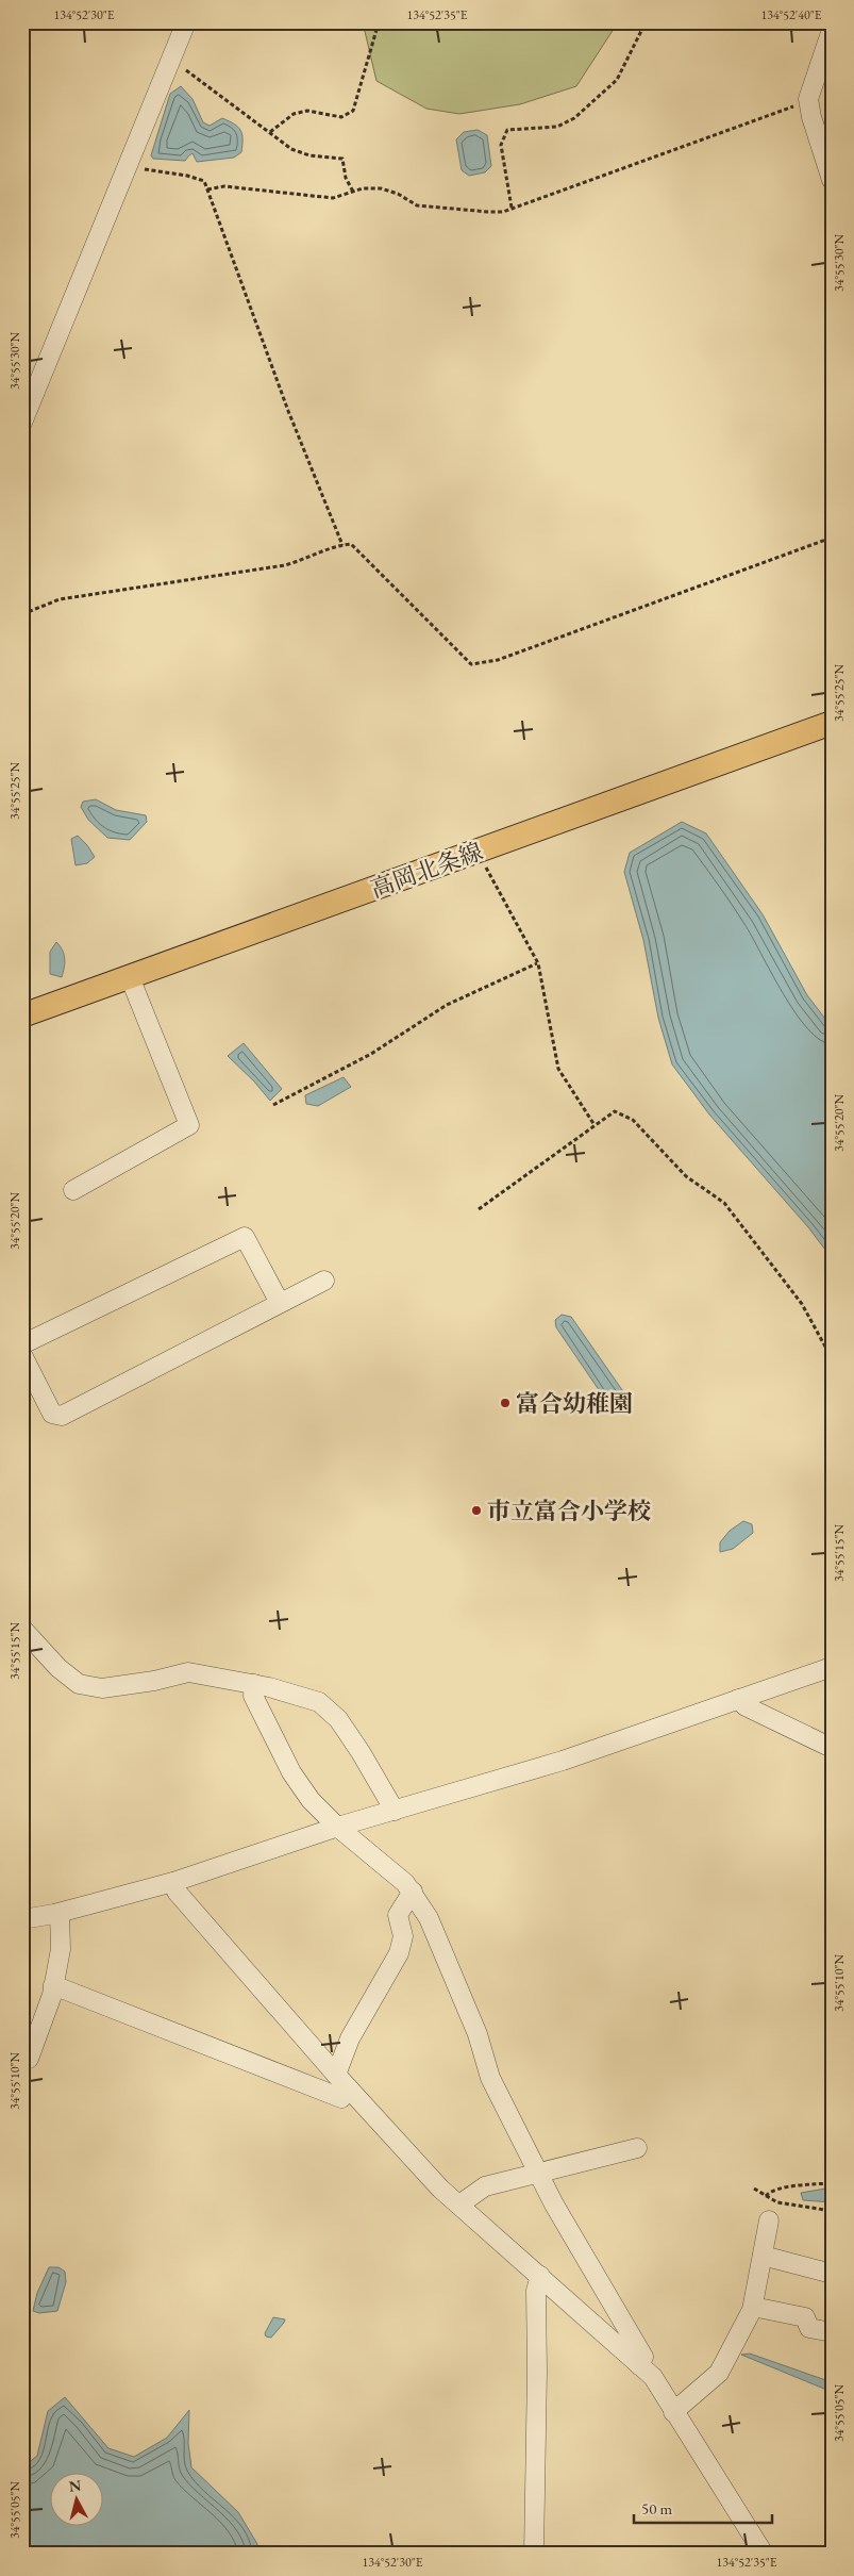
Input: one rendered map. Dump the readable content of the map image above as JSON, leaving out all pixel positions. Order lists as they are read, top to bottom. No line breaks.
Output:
{"streets":{"main road":["高岡北条線"]},"places":["富合幼稚園","市立富合小学校"],"scale_bar":"50 m","north":"top","coordinates":["134°52'30\"E","134°52'35\"E","134°52'40\"E","34°55'30\"N","34°55'25\"N","34°55'20\"N","34°55'15\"N","34°55'10\"N","34°55'05\"N"]}
